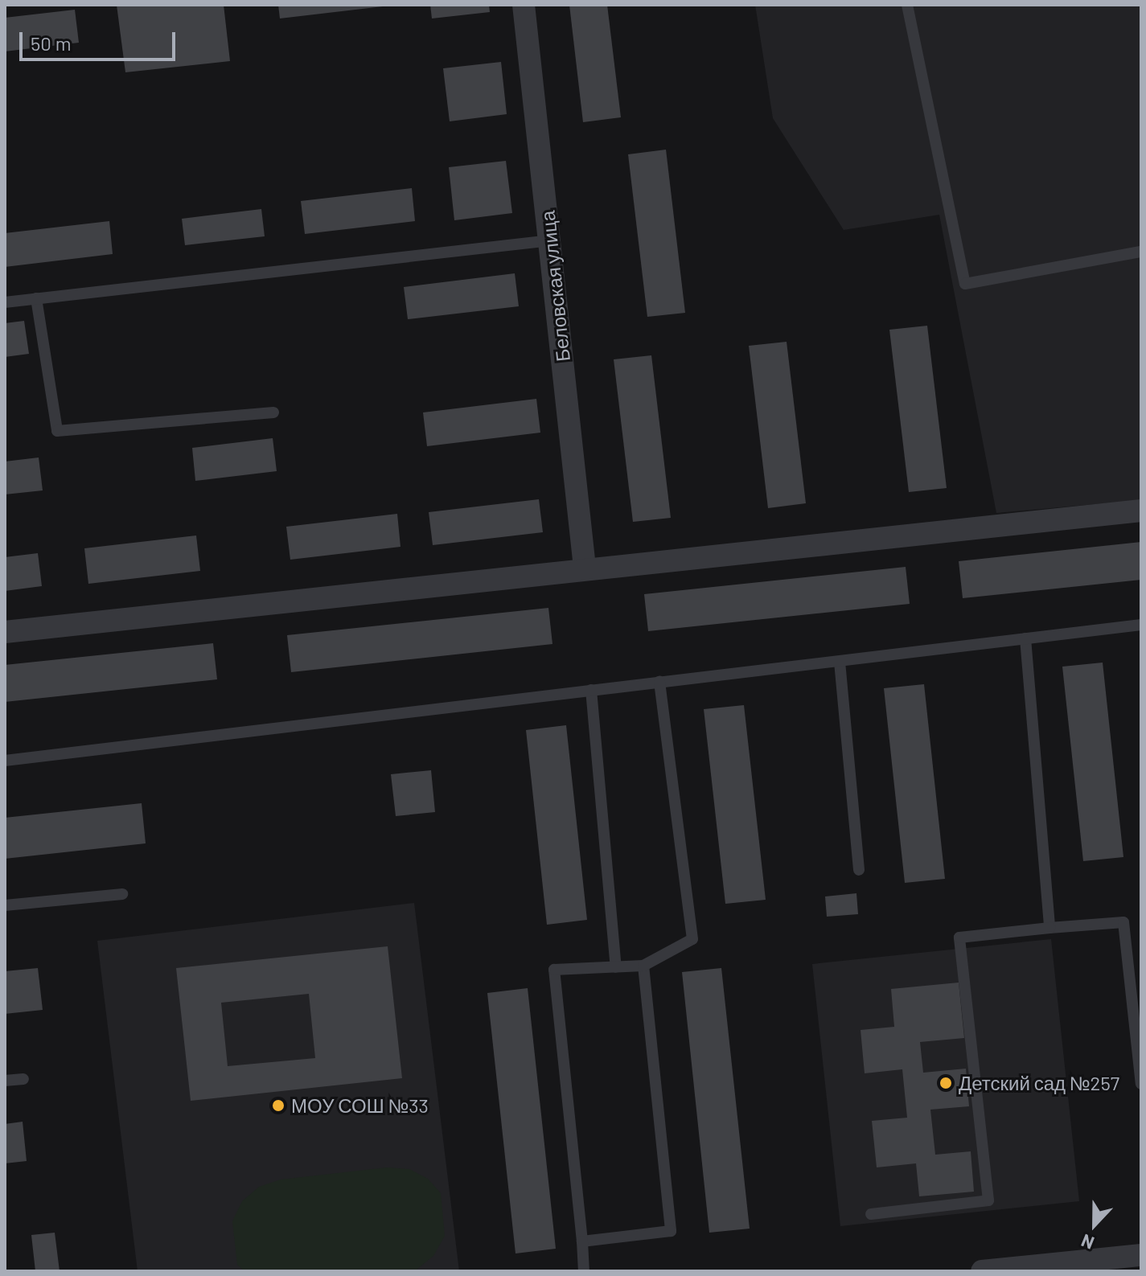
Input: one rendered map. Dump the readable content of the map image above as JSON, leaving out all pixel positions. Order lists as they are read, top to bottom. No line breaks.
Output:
{"streets":{"street":["Беловская улица"]},"places":["Детский сад №257","МОУ СОШ №33"],"scale_bar":"50 m","north":"bottom"}
